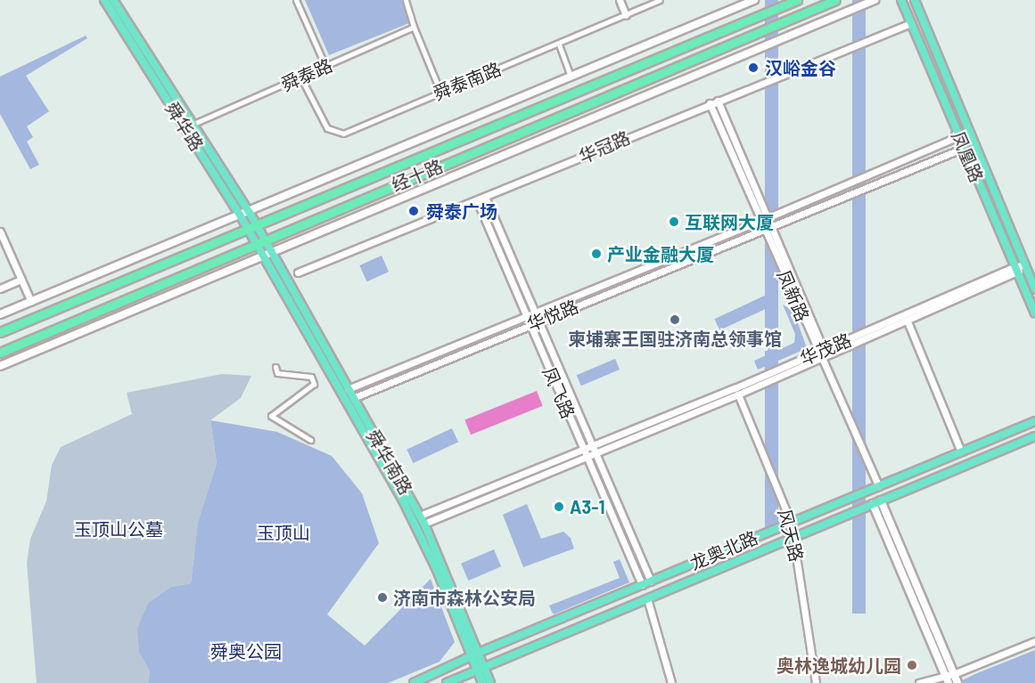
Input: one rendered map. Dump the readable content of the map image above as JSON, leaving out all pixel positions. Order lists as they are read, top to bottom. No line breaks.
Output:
{"streets":{"highway":["经十路"],"main road":["舜华路","凤凰路","舜华南路","龙奥北路"],"street":["舜泰路","舜泰南路","华冠路","凤新路","华悦路","华茂路","凤飞路","风天路"]},"crossings":[["舜泰路","舜泰南路"],["舜泰路","舜华路"],["舜华路","经十路"],["舜华路","舜华南路"],["华冠路","凤凰路"],["华冠路","凤新路"],["华冠路","凤飞路"],["凤凰路","华悦路"],["凤凰路","华茂路"],["经十路","舜华南路"],["凤新路","华悦路"],["凤新路","华茂路"],["凤新路","龙奥北路"],["华悦路","凤飞路"],["华悦路","舜华南路"],["华茂路","凤飞路"],["华茂路","舜华南路"],["华茂路","风天路"],["凤飞路","龙奥北路"],["舜华南路","龙奥北路"],["风天路","龙奥北路"]],"parks":["玉顶山公墓","玉顶山","舜奥公园"],"places":["汉峪金谷","舜泰广场","互联网大厦","产业金融大厦","柬埔寨王国驻济南总领事馆","A3-1","济南市森林公安局","奥林逸城幼儿园"]}
